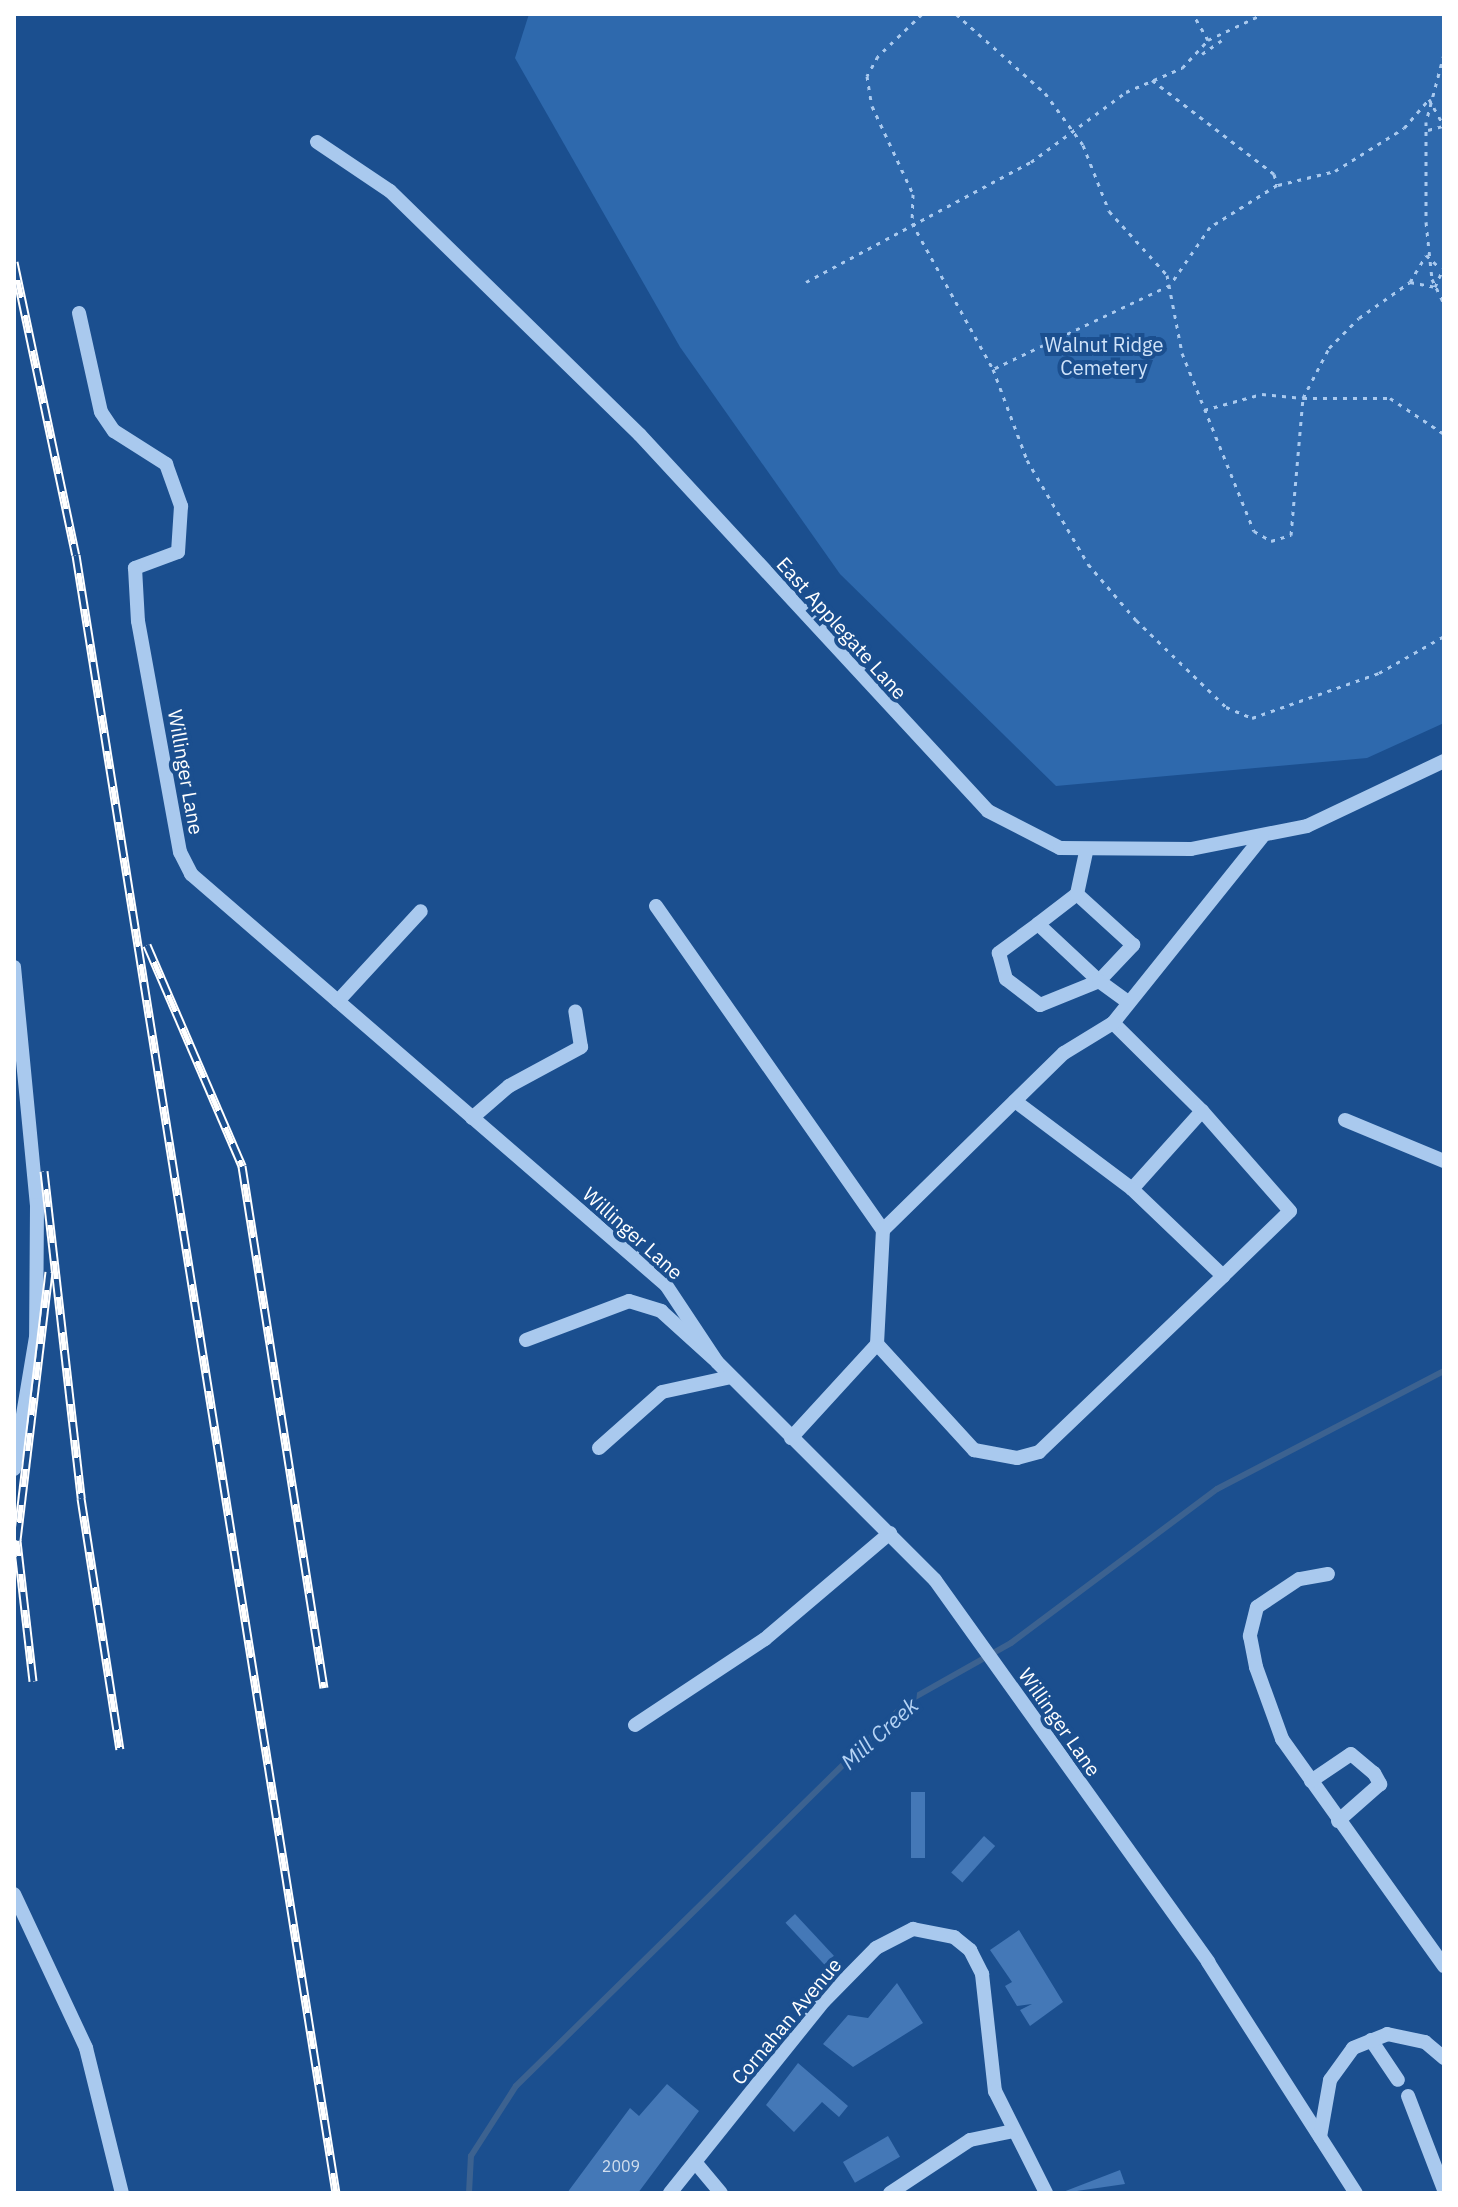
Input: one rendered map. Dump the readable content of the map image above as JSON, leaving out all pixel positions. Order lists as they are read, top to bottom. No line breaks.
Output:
{"streets":{"street":["East Applegate Lane","Willinger Lane","Cornahan Avenue"]},"water":["Mill Creek"],"parks":["Walnut Ridge Cemetery"],"house_numbers":["2009"]}
